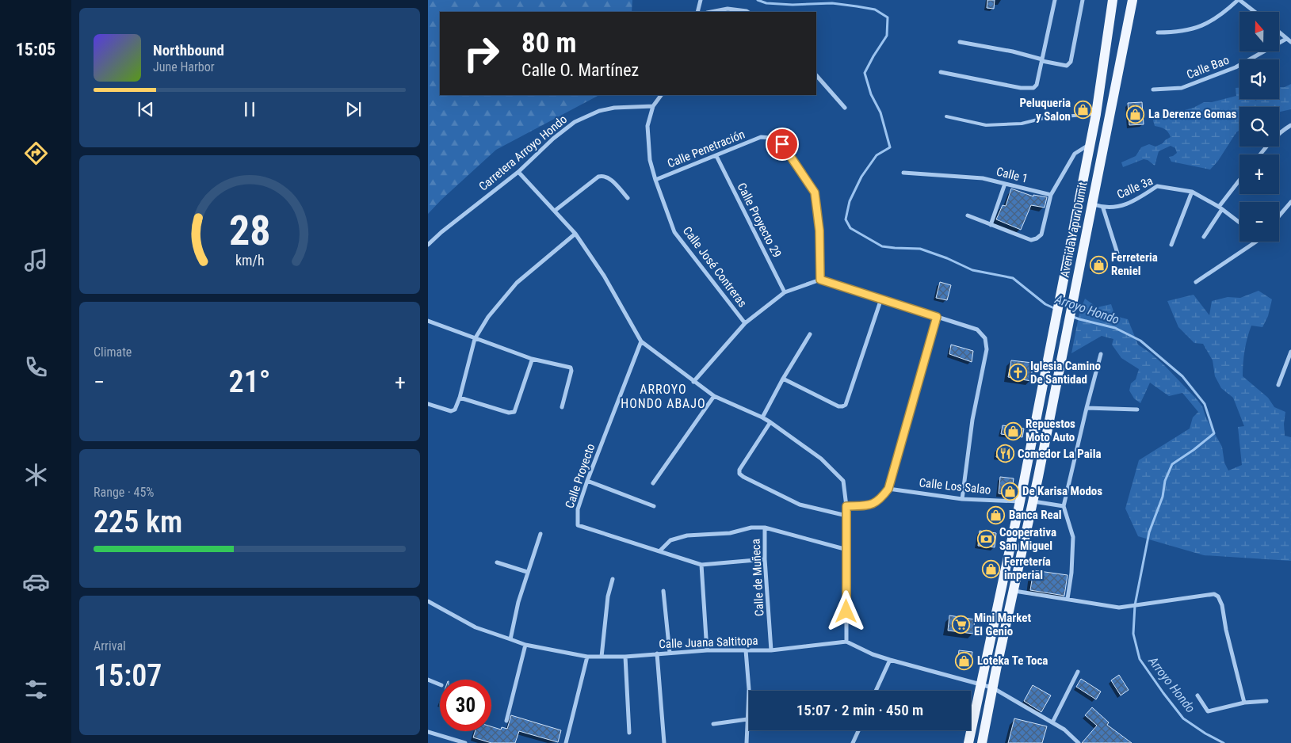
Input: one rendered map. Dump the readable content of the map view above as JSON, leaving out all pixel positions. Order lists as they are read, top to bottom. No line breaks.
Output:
{"streets":{"main road":["Avenida Yapur Dumit"],"street":["Calle Bao","Calle Penetración","Carretera Arroyo Hondo","Calle 1","Calle 3a","Calle Proyecto 29","Calle José Contreras","Calle Proyecto","Calle Los Salao","Calle de Muñeca","Calle Juana Saltitopa"]},"crossings":[["Calle Penetración","Calle Proyecto 29"],["Calle Penetración","Calle José Contreras"],["Carretera Arroyo Hondo","Calle José Contreras"],["Calle 3a","Avenida Yapur Dumit"],["Avenida Yapur Dumit","Calle Los Salao"],["Calle Proyecto","Calle de Muñeca"],["Calle de Muñeca","Calle Juana Saltitopa"]],"districts":["ARROYO HONDO ABAJO"],"water":["Arroyo Hondo"],"places":{"shop":["Peluqueria y Salon","La Derenze Gomas","Ferreteria Reniel","Repuestos Moto Auto","De Karisa Modos","Banca Real","Ferretería imperial","Loteka Te Toca"],"church":["Iglesia Camino De Santidad"],"restaurant":["Comedor La Paila"],"bank":["Cooperativa San Miguel"],"supermarket":["Mini Market El Genio"]},"north":"top","page":{"tabs":"15:05","map_buttons":["+","−"],"turn":["80 m","Calle O. Martínez"],"song":["Northbound","June Harbor"],"tile":["Climate",["Range · 45%","225 km"],["Arrival","15:07"]],"heat":["−","21°","+"],"limit":"30","trip":"15:07 · 2 min · 450 m","gauge":["28","km/h"]}}
